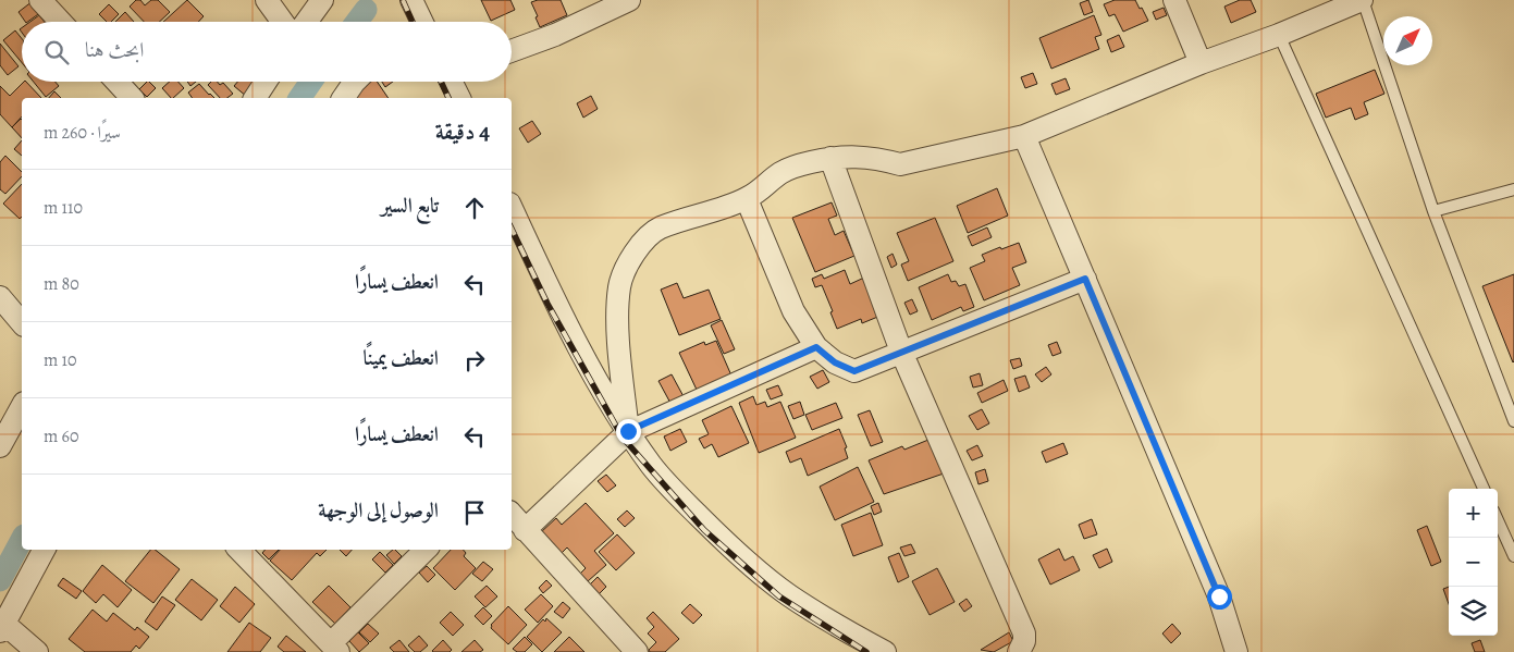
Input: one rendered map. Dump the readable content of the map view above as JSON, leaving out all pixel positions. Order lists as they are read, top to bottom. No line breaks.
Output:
{"north":"top right","page":{"search":"ابحث هنا","heading":["4 دقيقة","سيرًا · 260 m"],"list":[["تابع السير","110 m"],["انعطف يسارًا","80 m"],["انعطف يمينًا","10 m"],["انعطف يسارًا","60 m"],"الوصول إلى الوجهة"],"map_buttons":["+","−"]}}
